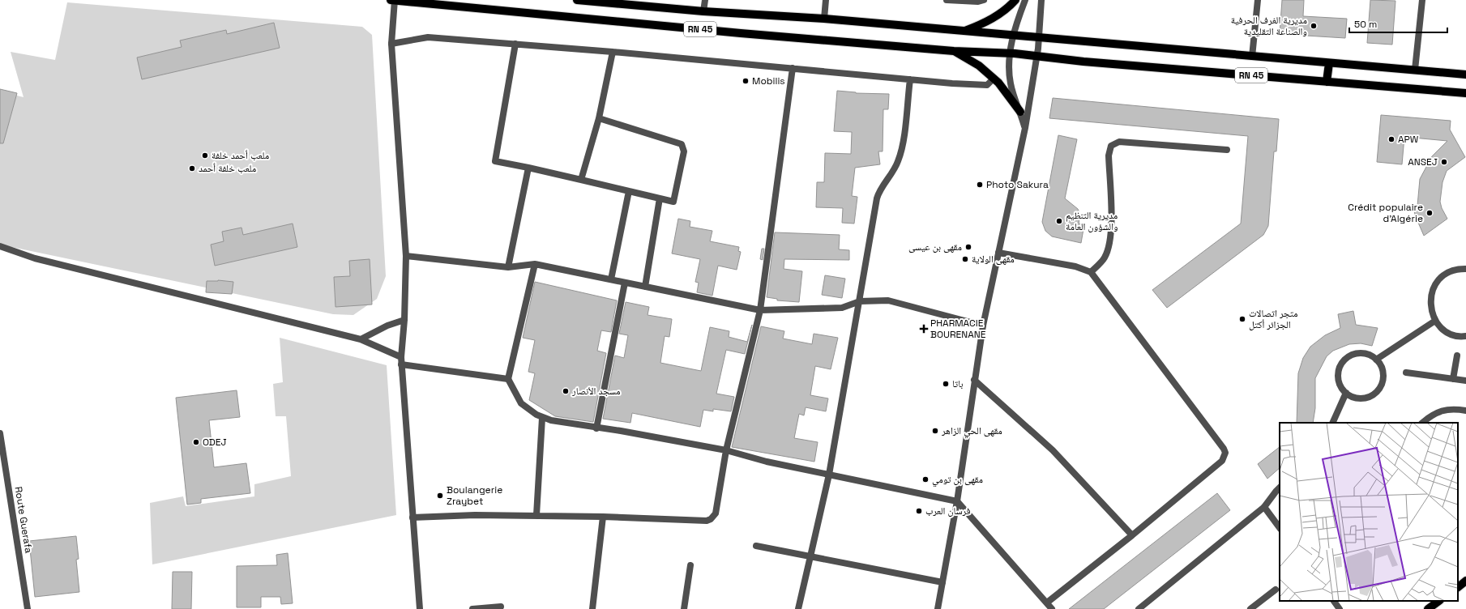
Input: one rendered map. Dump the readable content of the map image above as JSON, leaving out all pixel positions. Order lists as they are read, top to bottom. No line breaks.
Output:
{"streets":{"main road":["RN 45"],"street":["Route Guerafa"]},"places":{"other":["مديرية الغرف الحرفية والصناعة التقليدية","Mobilis","APW","ملعب أحمد خلفة","ANSEJ","ملعب خلفة أحمد","Photo Sakura","Crédit populaire d'Algérie","مديرية التنظيم والشؤون العامة","مقهى بن عيسى","مقهى الولاية","متجر اتصالات الجزائر أكتل","باتا","مسجد الأنصار","مقهى الحي الزاهر","ODEJ","مقهى بن تومي","Boulangerie Zraybet","فرسان العرب"],"health":["PHARMACIE BOURENANE"]},"scale_bar":"50 m"}
